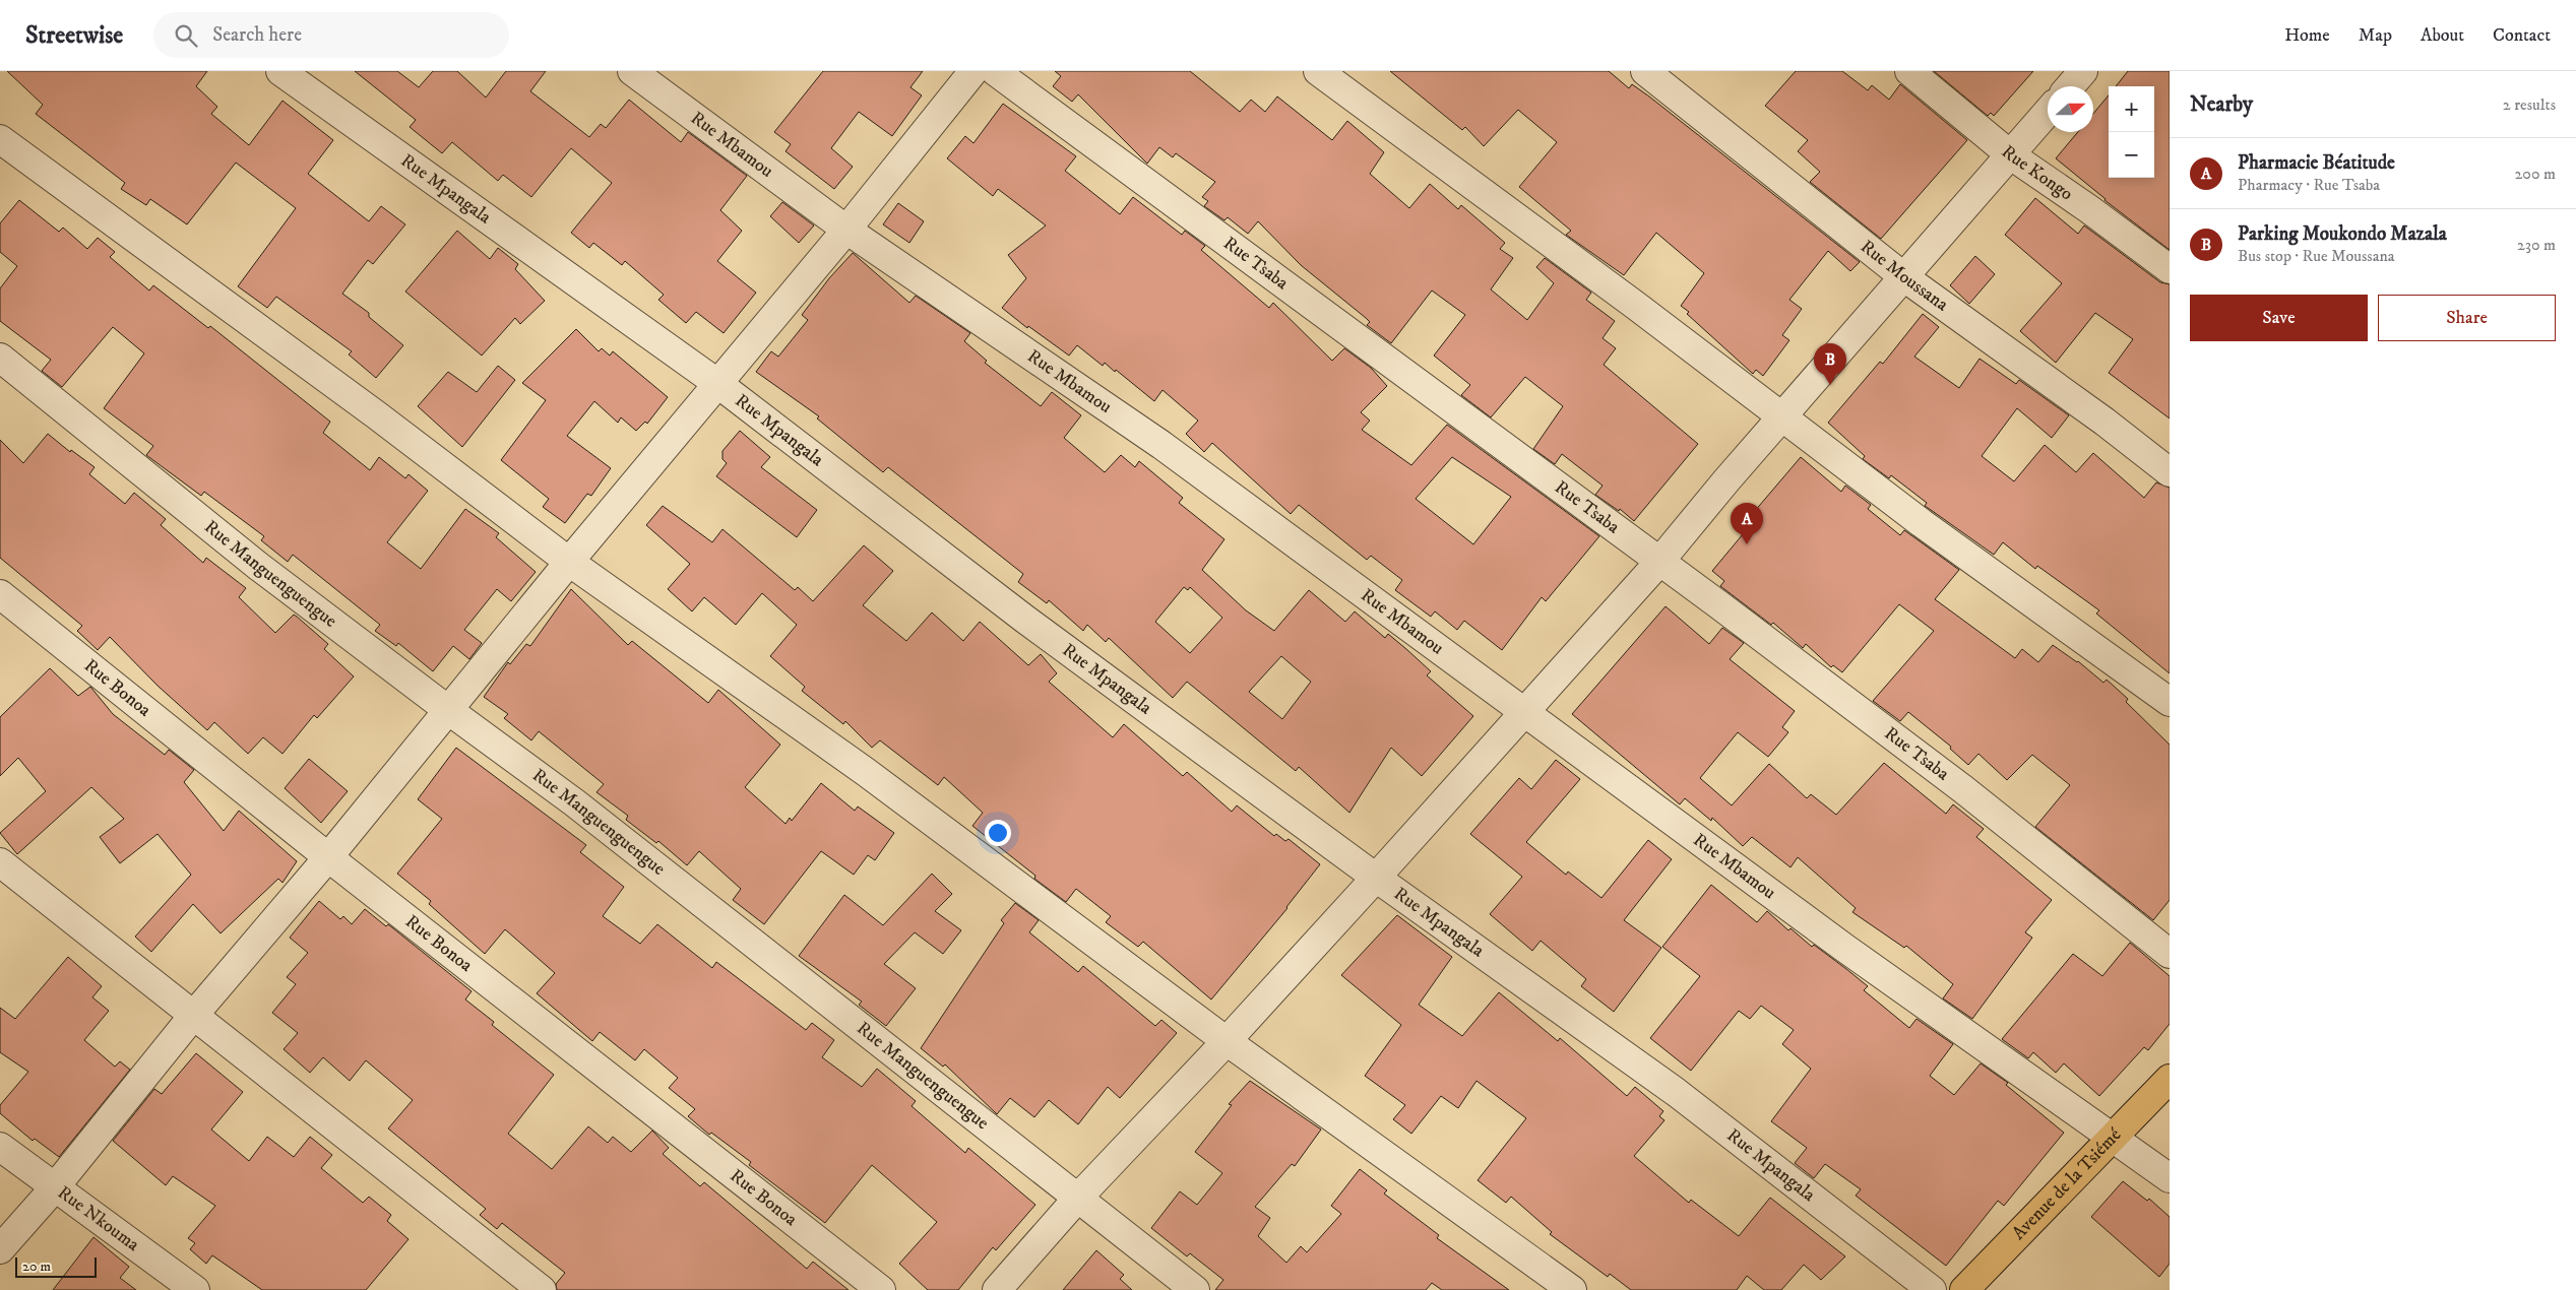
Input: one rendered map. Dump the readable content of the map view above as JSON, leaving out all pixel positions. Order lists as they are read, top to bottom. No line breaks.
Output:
{"streets":{"main road":["Avenue de la Tsiémé"],"street":["Rue Mbamou","Rue Kongo","Rue Mpangala","Rue Tsaba","Rue Moussana","Rue Manguenguengue","Rue Bonoa","Rue Nkouma"]},"crossings":[["Rue Mbamou","Avenue de la Tsiémé"]],"scale_bar":"20 m","north":"right","page":{"header":"Streetwise","search":"Search here","nav":["Home","Map","About","Contact"],"heading":["Nearby","2 results"],"map_buttons":["+","−"],"list":[{"mark":"A","name":"Pharmacie Béatitude","note":"Pharmacy · Rue Tsaba","value":"200 m"},{"mark":"B","name":"Parking Moukondo Mazala","note":"Bus stop · Rue Moussana","value":"230 m"}],"buttons":["Save","Share"],"pins":["B","A"],"scale":"20 m"}}
